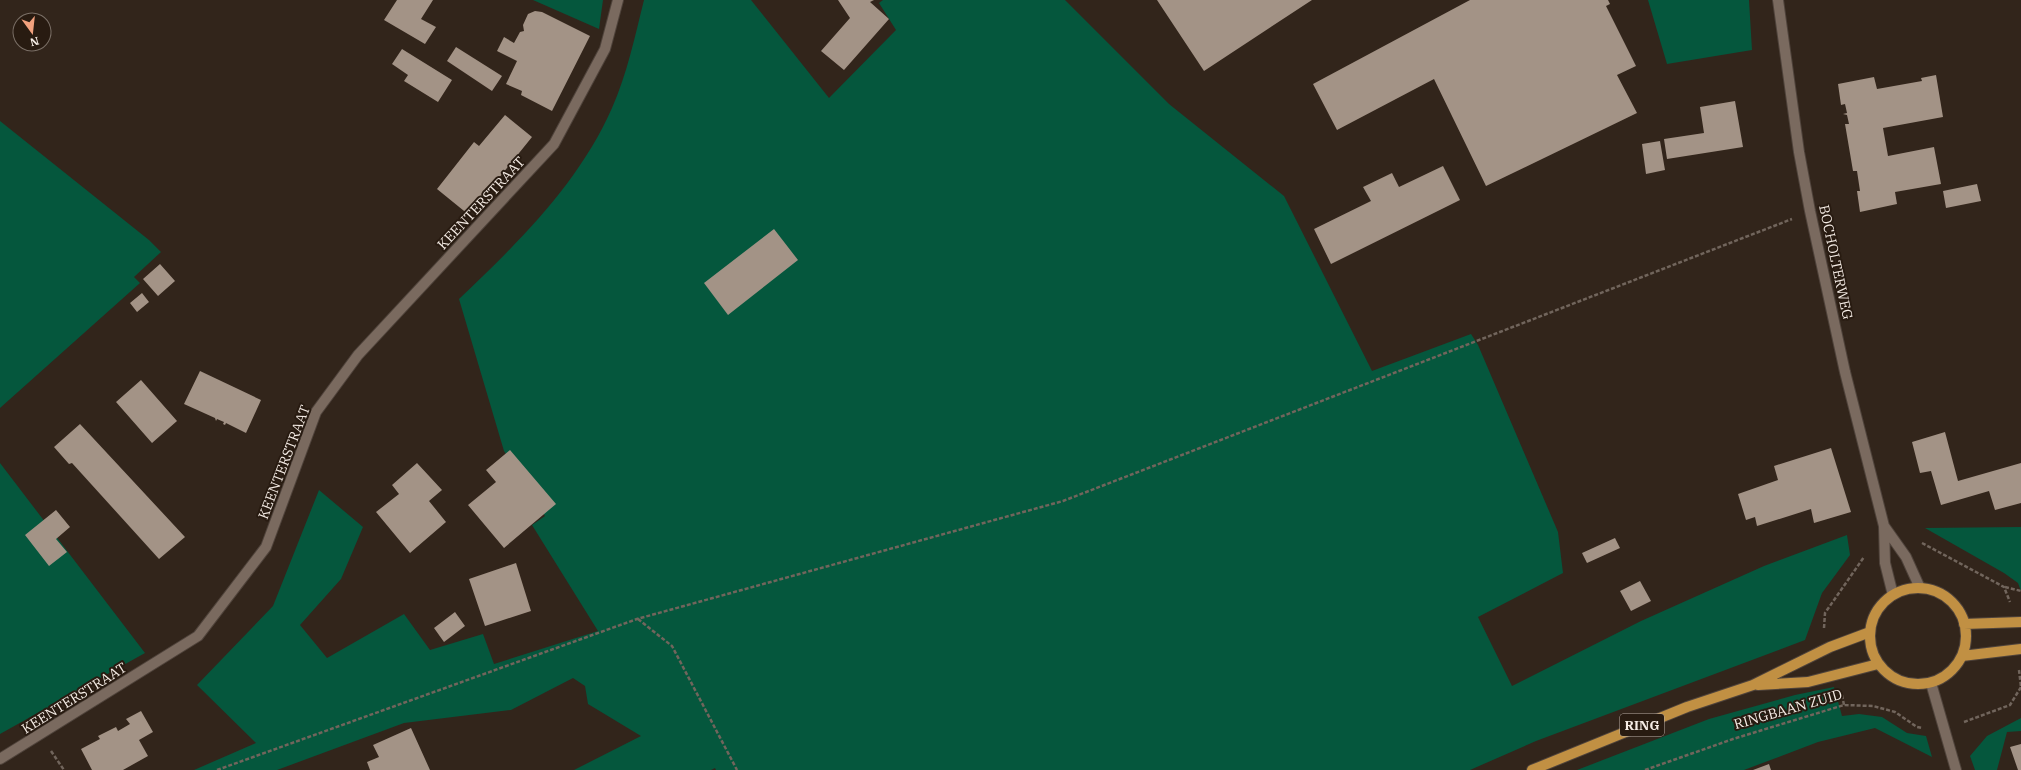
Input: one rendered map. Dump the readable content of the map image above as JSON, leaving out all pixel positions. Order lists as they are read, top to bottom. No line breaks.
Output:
{"streets":{"main road":["RINGBAAN ZUID","RING"],"street":["KEENTERSTRAAT","BOCHOLTERWEG"]},"crossings":[["BOCHOLTERWEG","RINGBAAN ZUID"]],"north":"bottom"}
